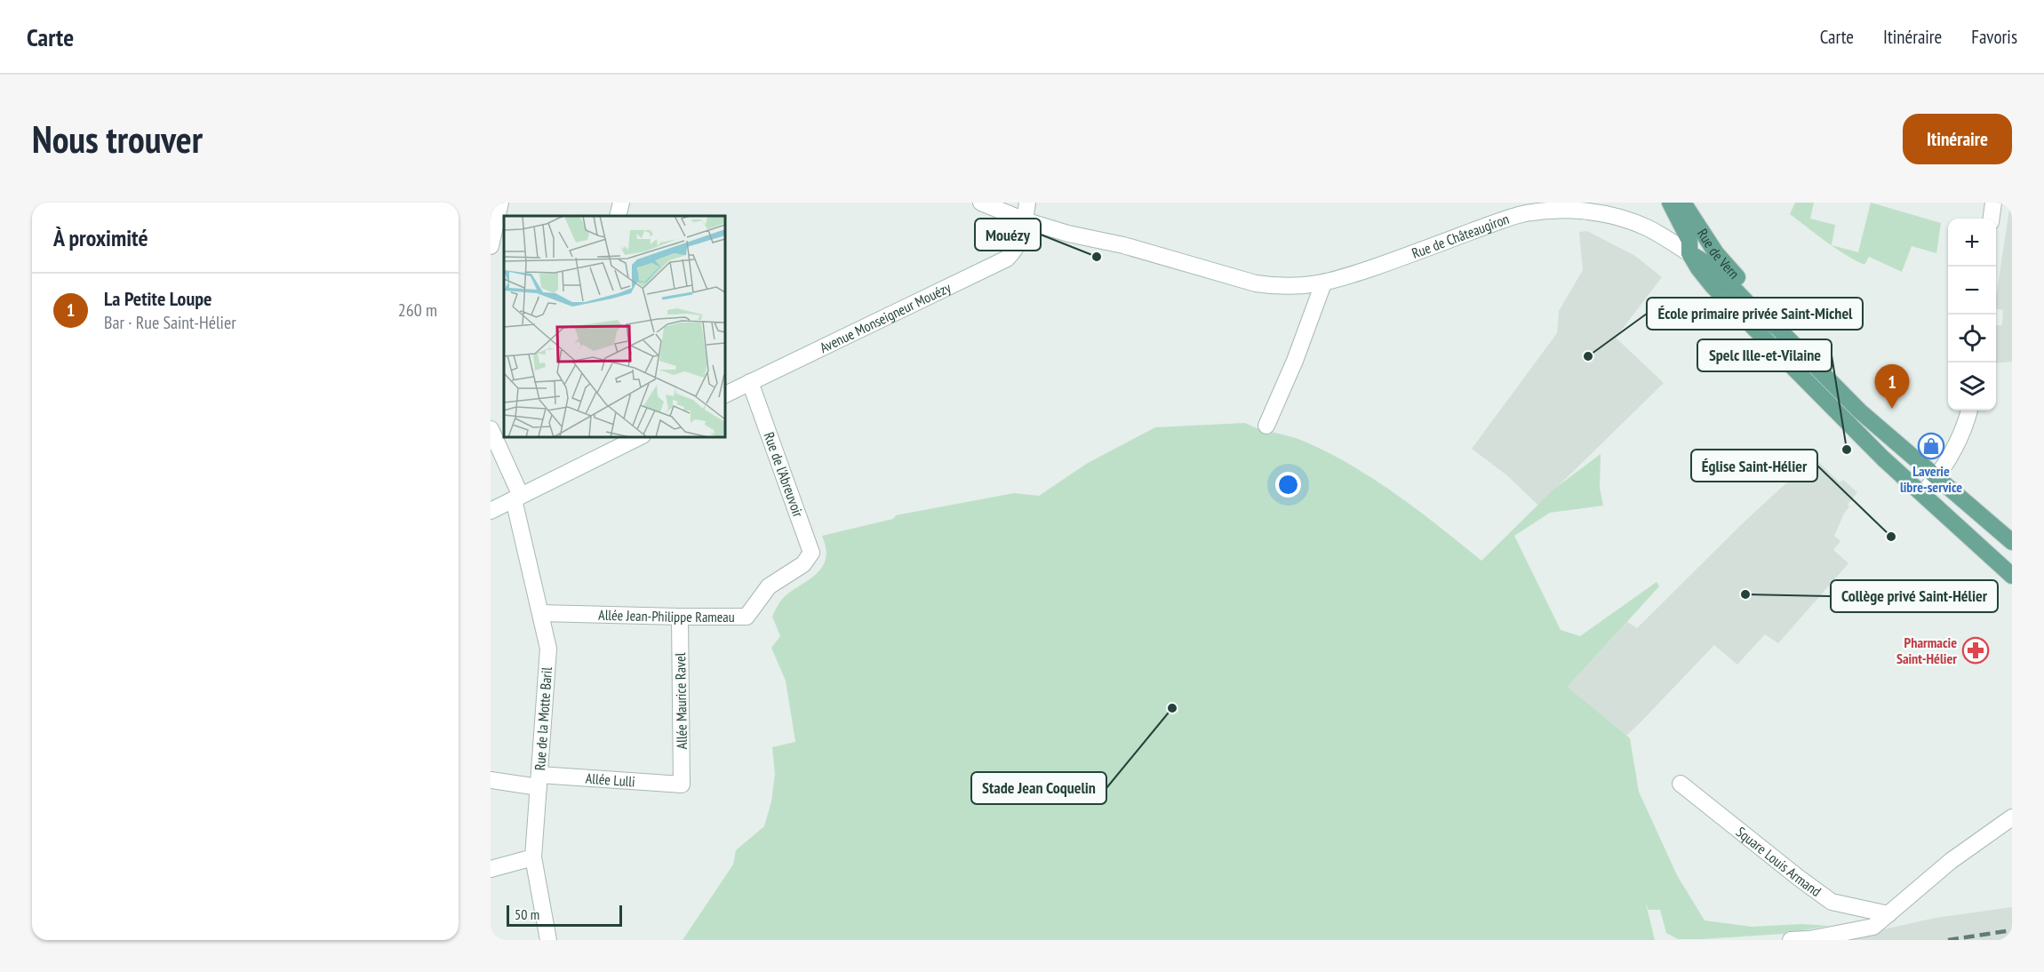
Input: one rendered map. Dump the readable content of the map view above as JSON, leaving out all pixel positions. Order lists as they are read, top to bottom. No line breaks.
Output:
{"streets":{"main road":["Rue de Vern"],"street":["Rue de Châteaugiron","Avenue Monseigneur Mouézy","Rue de l'Abreuvoir","Allée Jean-Philippe Rameau","Allée Maurice Ravel","Rue de la Motte Baril","Allée Lulli","Square Louis Armand"]},"crossings":[["Rue de Châteaugiron","Rue de Vern"],["Rue de Châteaugiron","Avenue Monseigneur Mouézy"],["Avenue Monseigneur Mouézy","Rue de l'Abreuvoir"],["Rue de l'Abreuvoir","Allée Jean-Philippe Rameau"],["Allée Jean-Philippe Rameau","Allée Maurice Ravel"],["Allée Jean-Philippe Rameau","Rue de la Motte Baril"],["Allée Maurice Ravel","Allée Lulli"],["Rue de la Motte Baril","Allée Lulli"]],"places":{"other":["Mouézy","École primaire privée Saint-Michel","Spelc Ille-et-Vilaine","Église Saint-Hélier","Collège privé Saint-Hélier","Stade Jean Coquelin"],"shop":["Laverie libre-service"],"pharmacy":["Pharmacie Saint-Hélier"]},"scale_bar":"50 m","page":{"header":"Carte","nav":["Carte","Itinéraire","Favoris"],"buttons":"Itinéraire","title":"Nous trouver","heading":"À proximité","map_buttons":["+","−"],"list":[{"mark":"1","name":"La Petite Loupe","note":"Bar · Rue Saint-Hélier","value":"260 m"}],"pins":"1","scale":"50 m"}}
